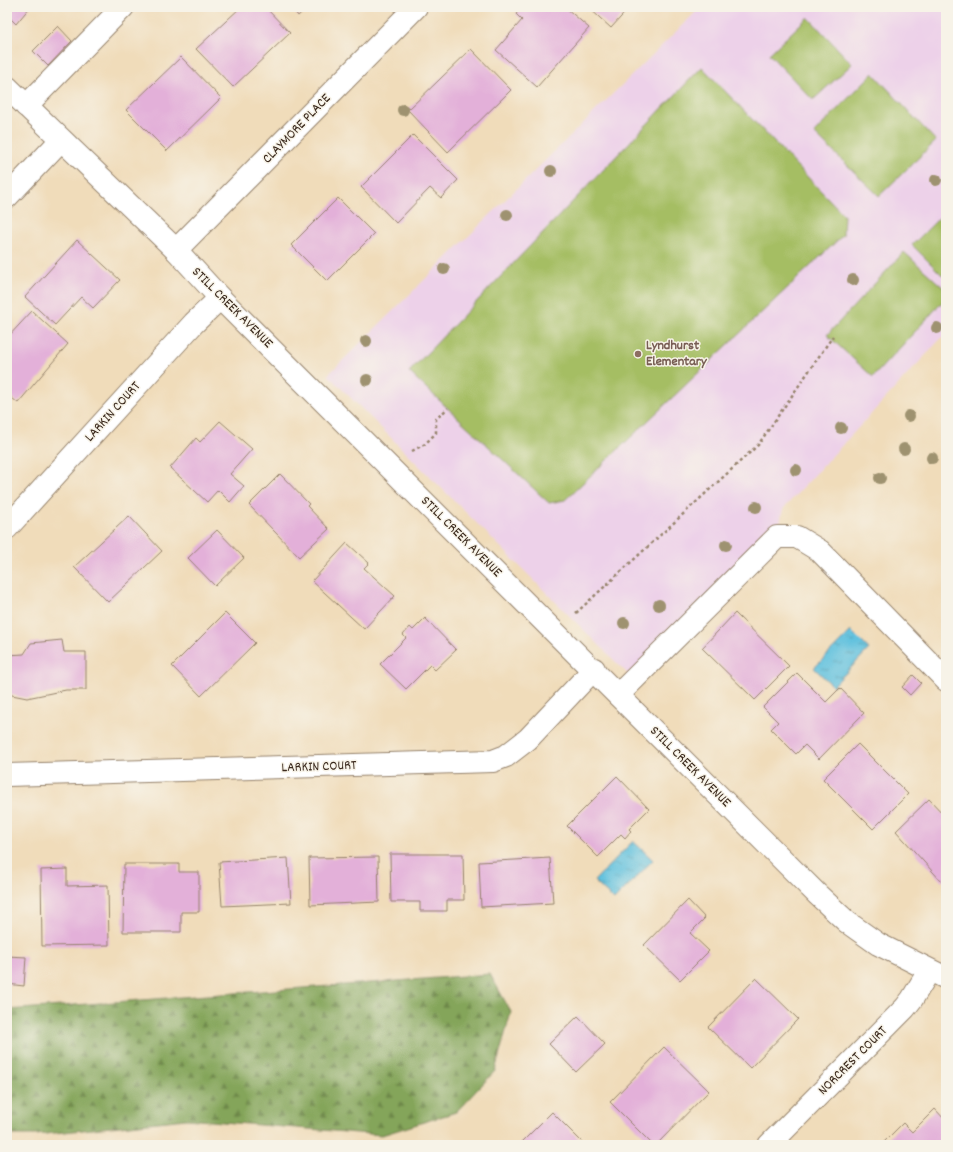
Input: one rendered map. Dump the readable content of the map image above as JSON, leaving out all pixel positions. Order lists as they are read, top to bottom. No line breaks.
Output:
{"streets":{"street":["CLAYMORE PLACE","STILL CREEK AVENUE","LARKIN COURT","NORCREST COURT"]},"crossings":[["CLAYMORE PLACE","STILL CREEK AVENUE"],["STILL CREEK AVENUE","LARKIN COURT"],["STILL CREEK AVENUE","NORCREST COURT"]],"places":["Lyndhurst Elementary"]}
